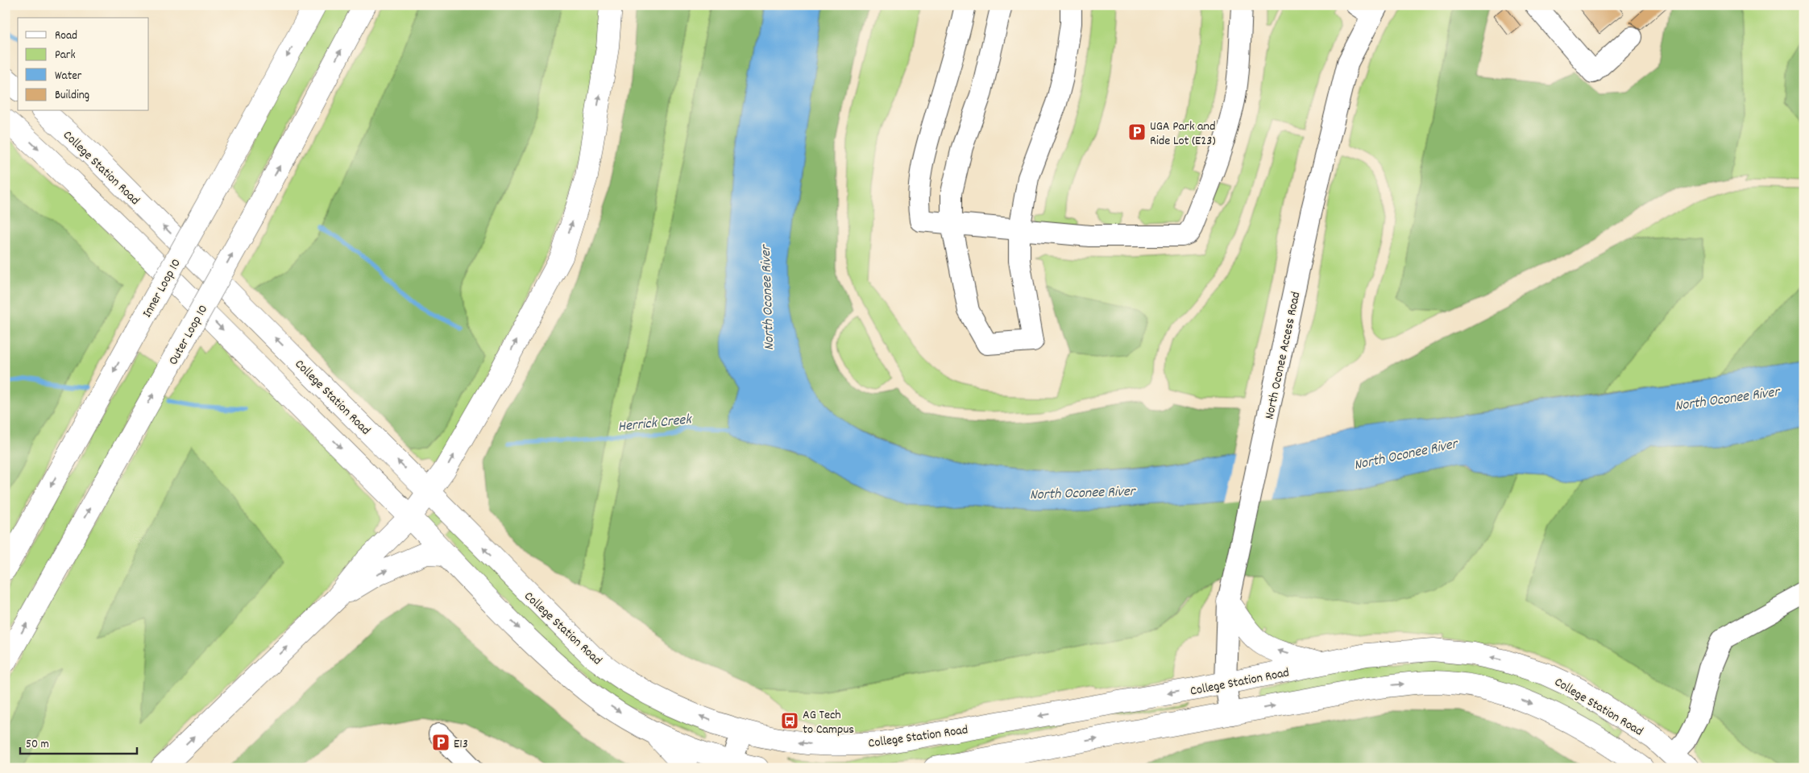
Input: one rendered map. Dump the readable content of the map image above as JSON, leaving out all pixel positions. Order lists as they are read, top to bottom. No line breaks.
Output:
{"streets":{"main road":["College Station Road","Inner Loop 10","Outer Loop 10"],"street":["North Oconee Access Road"]},"crossings":[["College Station Road","North Oconee Access Road"]],"one_way":["Inner Loop 10","Outer Loop 10"],"water":["North Oconee River","Herrick Creek"],"places":{"parking":["UGA Park and Ride Lot (E23)","E13"],"bus stop":["AG Tech to Campus"]},"legend":["Road","Park","Water","Building"],"scale_bar":"50 m"}
